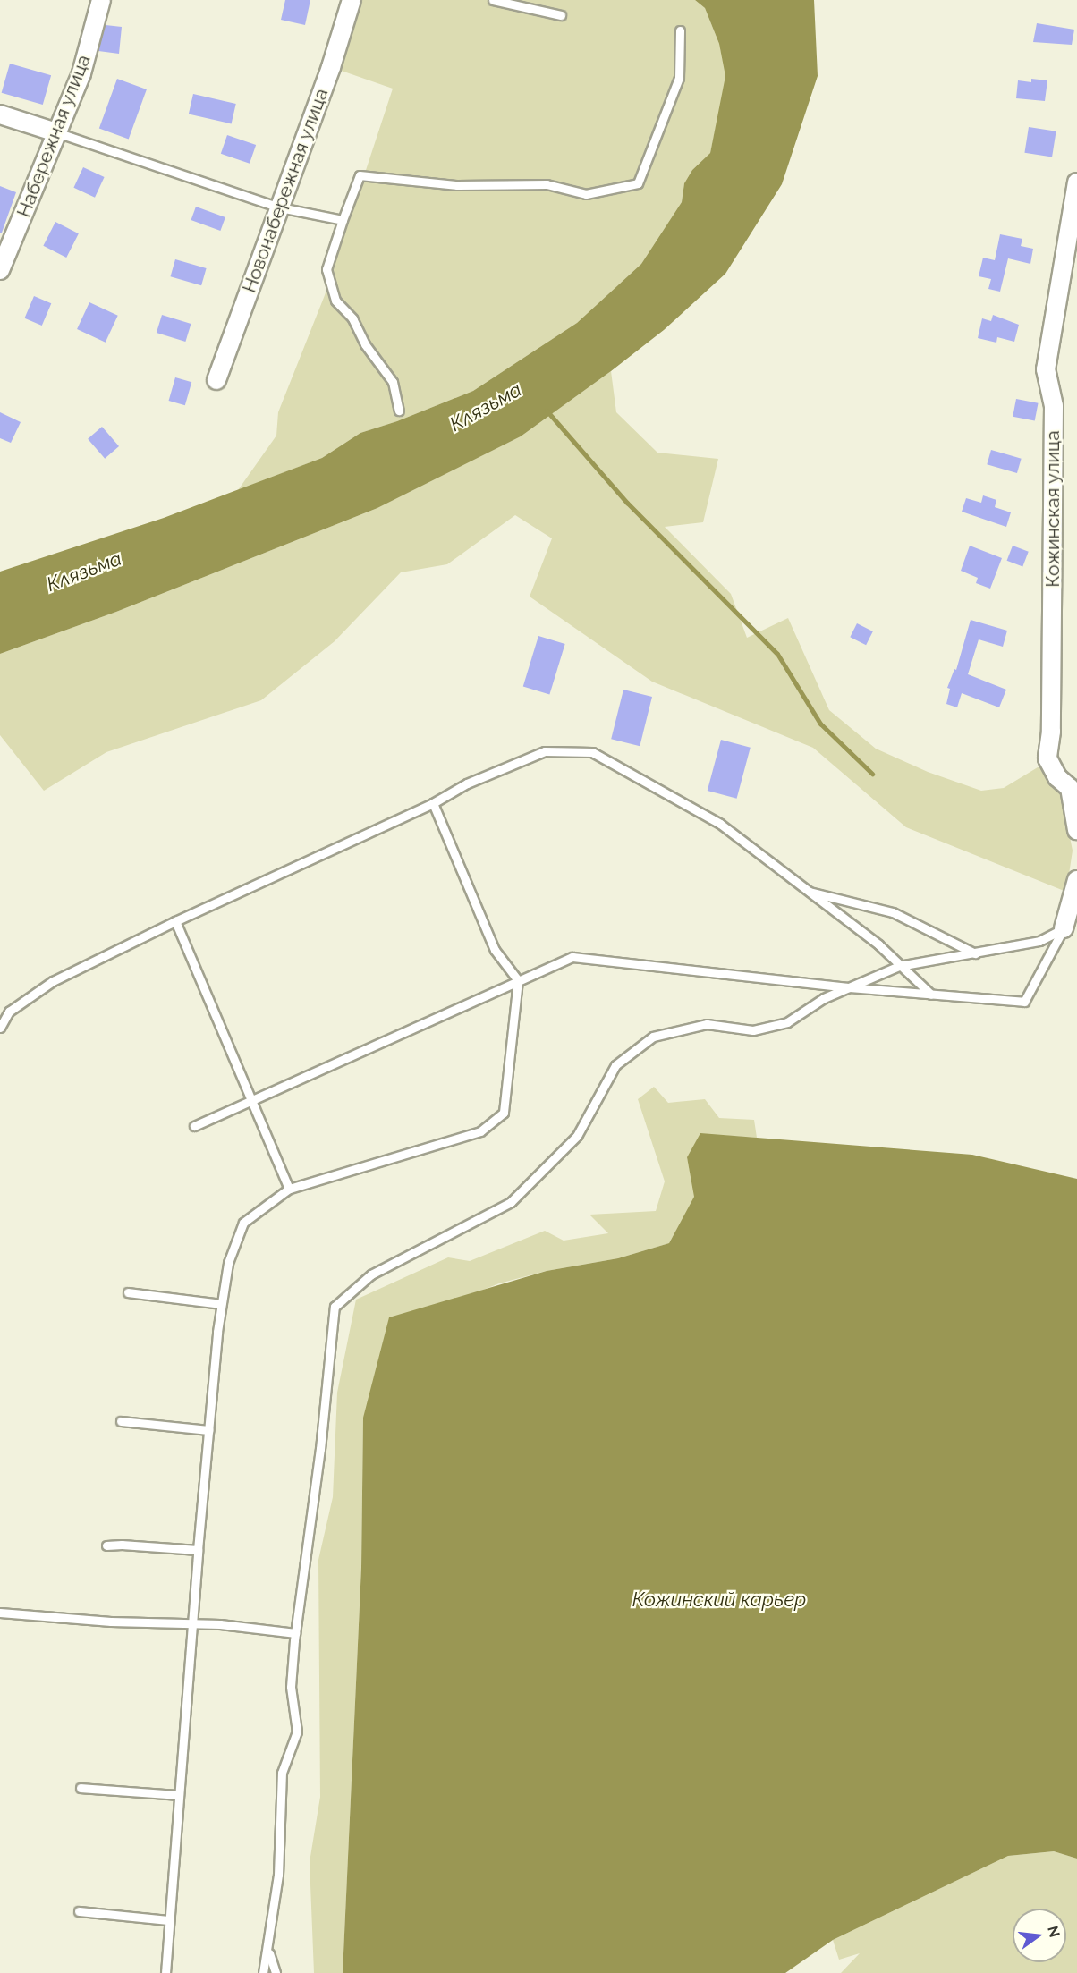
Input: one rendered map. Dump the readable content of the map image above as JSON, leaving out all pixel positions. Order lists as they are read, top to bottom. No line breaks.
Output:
{"streets":{"street":["Набережная улица","Новонабережная улица","Кожинская улица"]},"water":["Клязьма","Кожинский карьер"],"north":"right"}
